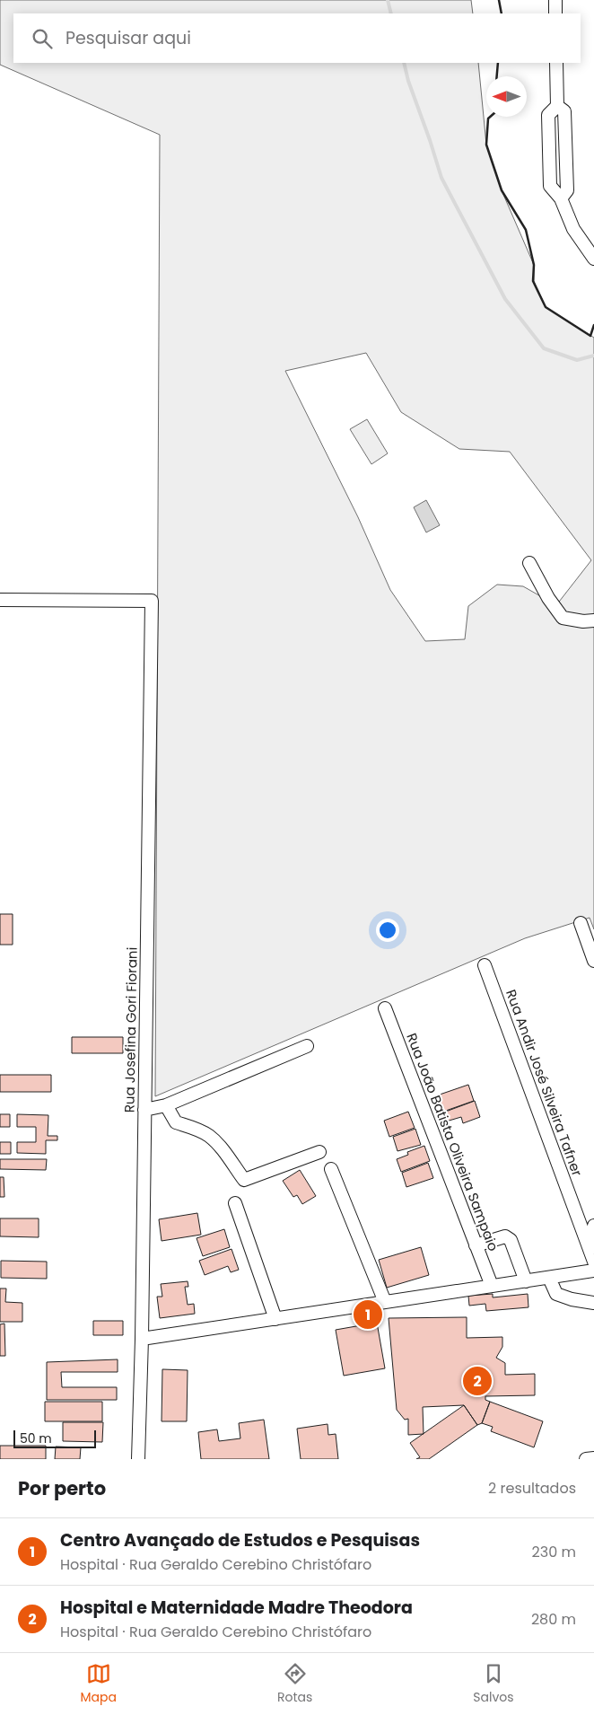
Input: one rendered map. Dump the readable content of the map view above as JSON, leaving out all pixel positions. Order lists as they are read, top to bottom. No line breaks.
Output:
{"streets":{"street":["Rua Josefina Gori Fiorani","Rua Andir José Silveira Tafner","Rua João Batista Oliveira Sampaio"]},"scale_bar":"50 m","north":"left","page":{"search":"Pesquisar aqui","pins":["1","2"],"scale":"50 m","heading":["Por perto","2 resultados"],"list":[{"mark":"1","name":"Centro Avançado de Estudos e Pesquisas","note":"Hospital · Rua Geraldo Cerebino Christófaro","value":"230 m"},{"mark":"2","name":"Hospital e Maternidade Madre Theodora","note":"Hospital · Rua Geraldo Cerebino Christófaro","value":"280 m"}],"nav":["Mapa","Rotas","Salvos"]}}
